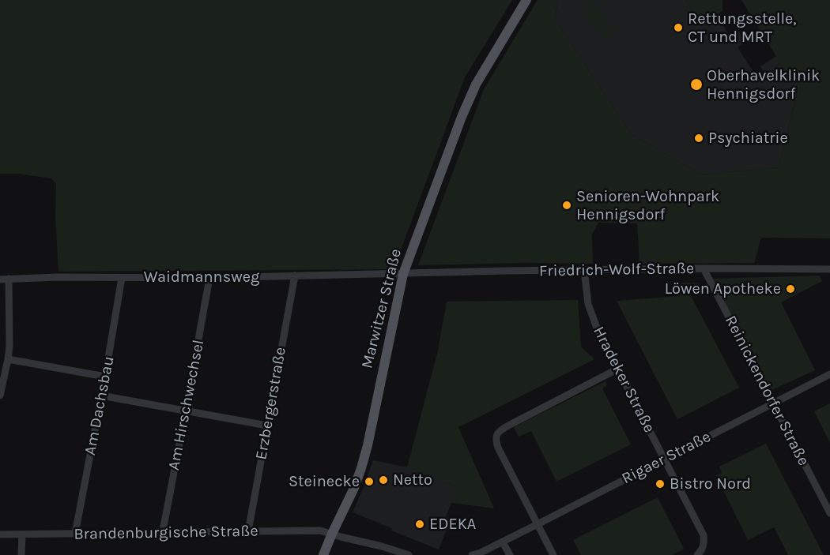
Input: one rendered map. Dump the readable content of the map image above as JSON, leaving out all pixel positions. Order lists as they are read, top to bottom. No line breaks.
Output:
{"streets":{"main road":["Marwitzer Straße"],"street":["Friedrich-Wolf-Straße","Waidmannsweg","Hradeker Straße","Reinickendorfer Straße","Erzbergerstraße","Am Hirschwechsel","Am Dachsbau","Rigaer Straße","Brandenburgische Straße"]},"crossings":[["Friedrich-Wolf-Straße","Waidmannsweg"],["Friedrich-Wolf-Straße","Marwitzer Straße"],["Friedrich-Wolf-Straße","Hradeker Straße"],["Friedrich-Wolf-Straße","Reinickendorfer Straße"],["Waidmannsweg","Marwitzer Straße"],["Waidmannsweg","Erzbergerstraße"],["Waidmannsweg","Am Hirschwechsel"],["Waidmannsweg","Am Dachsbau"],["Marwitzer Straße","Brandenburgische Straße"],["Hradeker Straße","Rigaer Straße"],["Reinickendorfer Straße","Rigaer Straße"],["Erzbergerstraße","Brandenburgische Straße"],["Am Hirschwechsel","Brandenburgische Straße"],["Am Dachsbau","Brandenburgische Straße"]],"places":["Rettungsstelle, CT und MRT","Oberhavelklinik Hennigsdorf","Psychiatrie","Senioren-Wohnpark Hennigsdorf","Löwen Apotheke","Netto","Steinecke","Bistro Nord","EDEKA"]}
